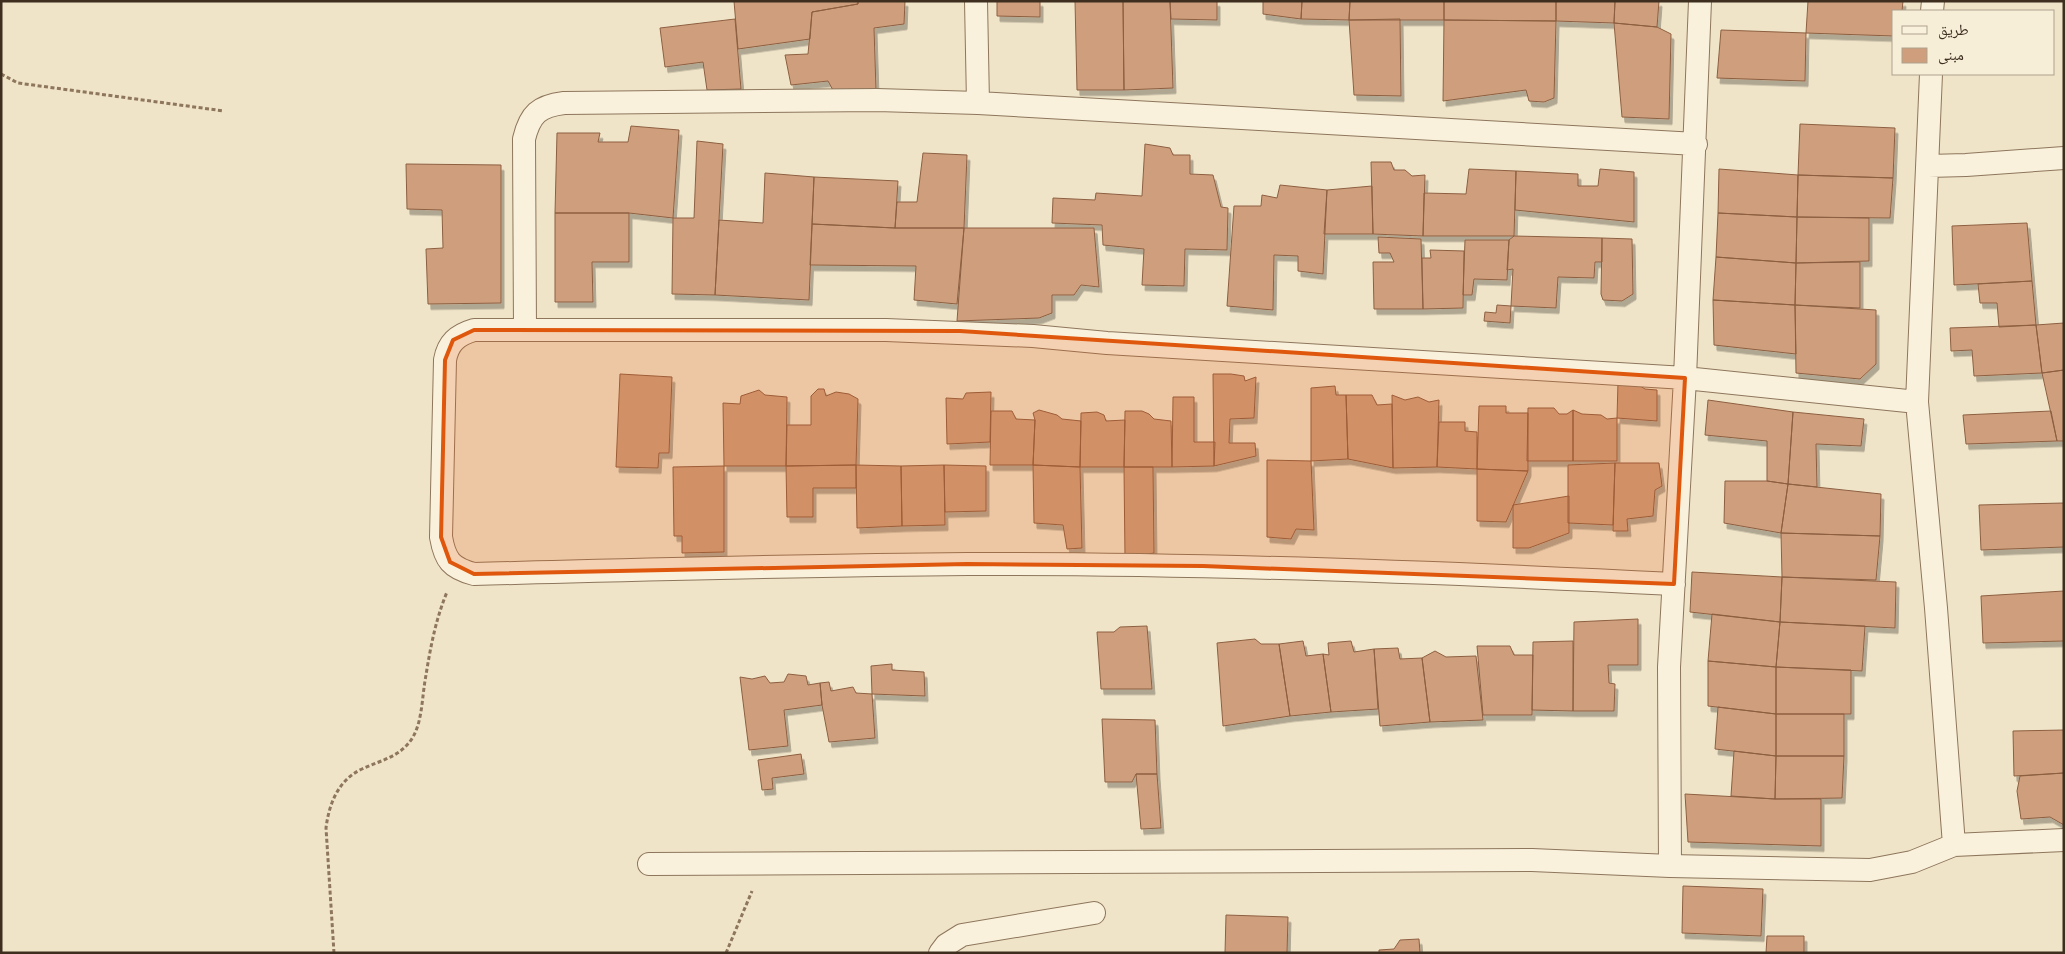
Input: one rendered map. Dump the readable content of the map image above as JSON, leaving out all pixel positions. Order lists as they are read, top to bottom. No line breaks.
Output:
{"legend":["طريق","مبنى"]}
